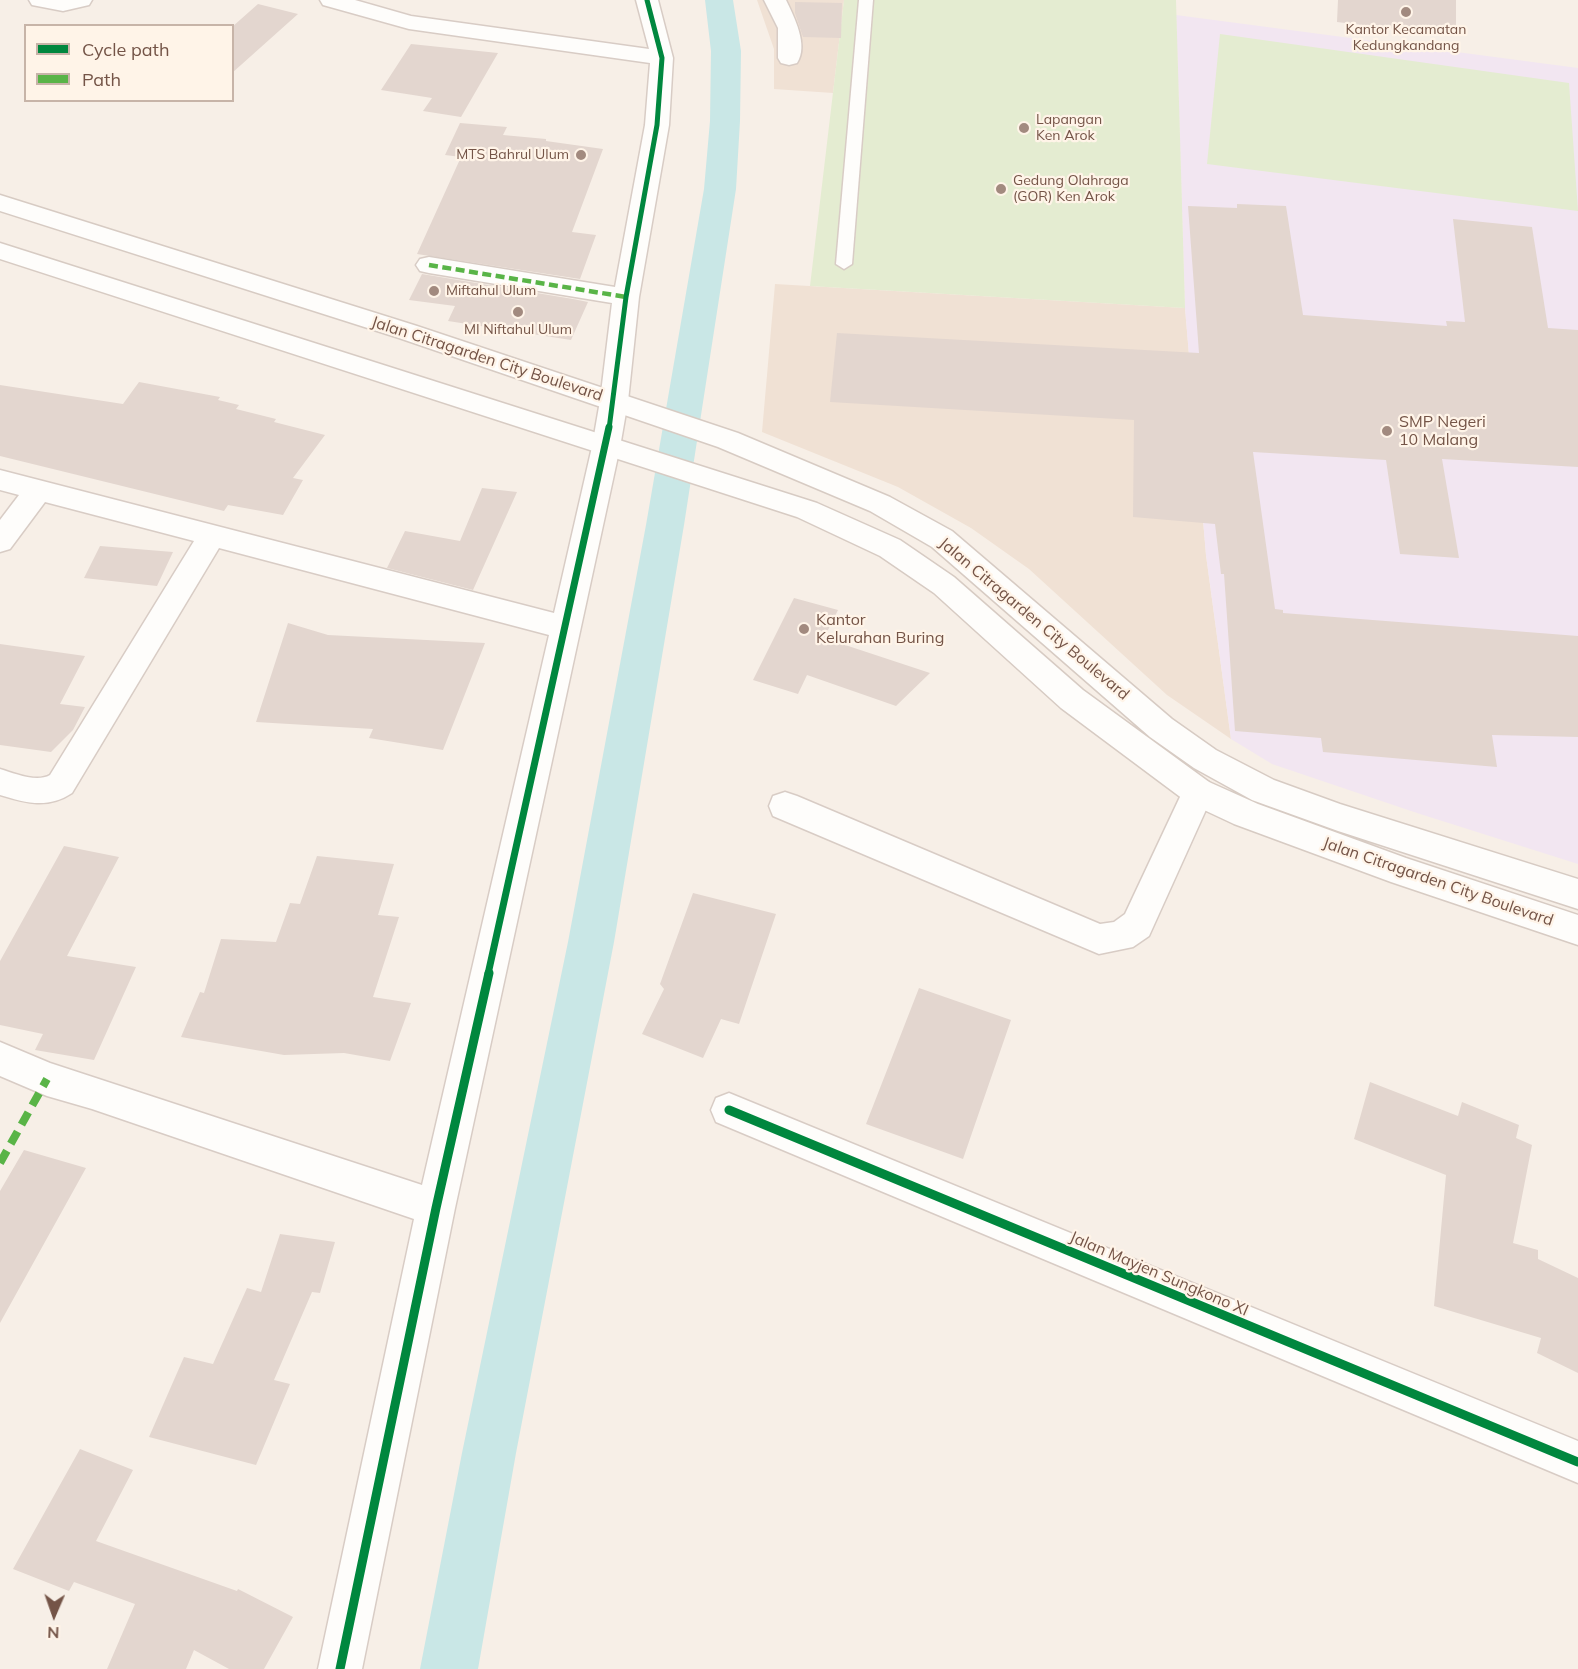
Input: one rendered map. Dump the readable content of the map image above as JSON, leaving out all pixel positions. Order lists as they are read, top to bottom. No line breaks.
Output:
{"streets":{"street":["Jalan Citragarden City Boulevard","Jalan Mayjen Sungkono XI"]},"places":["Kantor Kecamatan Kedungkandang","Lapangan Ken Arok","MTS Bahrul Ulum","Gedung Olahraga (GOR) Ken Arok","Miftahul Ulum","MI Niftahul Ulum","SMP Negeri 10 Malang","Kantor Kelurahan Buring"],"legend":["Cycle path","Path"],"north":"bottom"}
